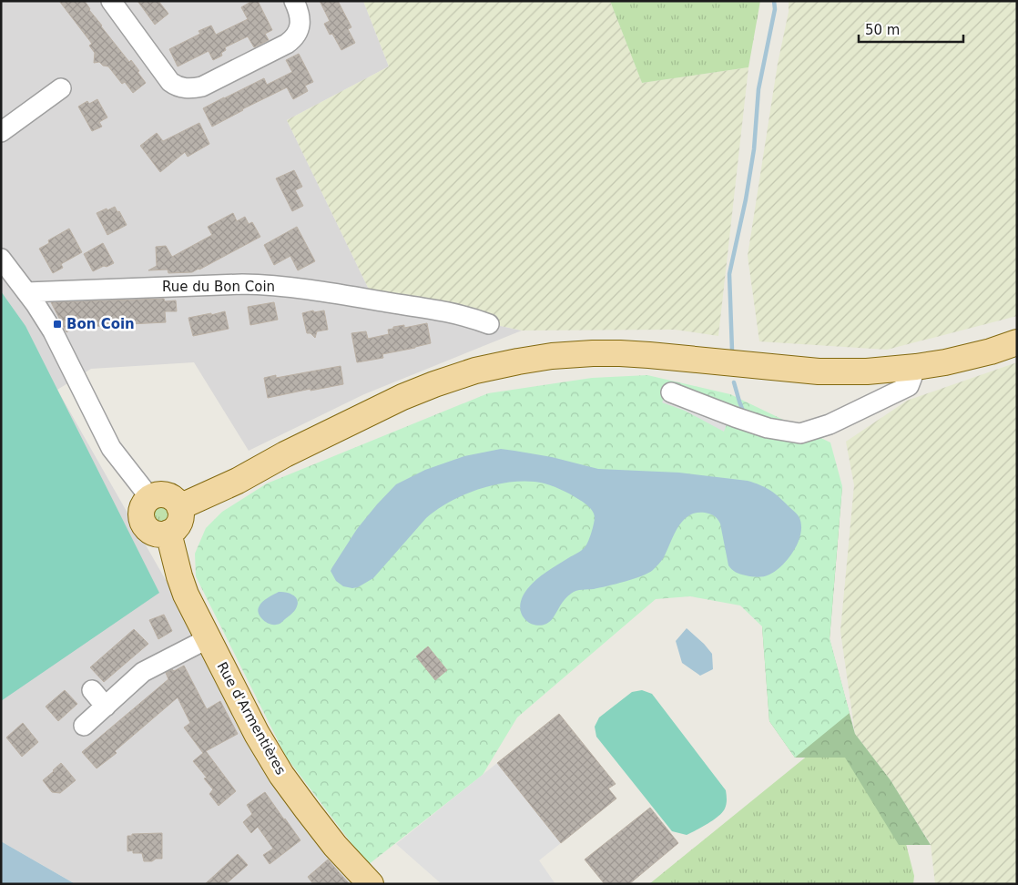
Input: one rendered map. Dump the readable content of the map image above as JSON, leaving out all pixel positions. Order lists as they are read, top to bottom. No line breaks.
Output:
{"streets":{"main road":["Rue d'Armentières"],"street":["Rue du Bon Coin"]},"places":{"transit":["Bon Coin"]},"scale_bar":"50 m"}
